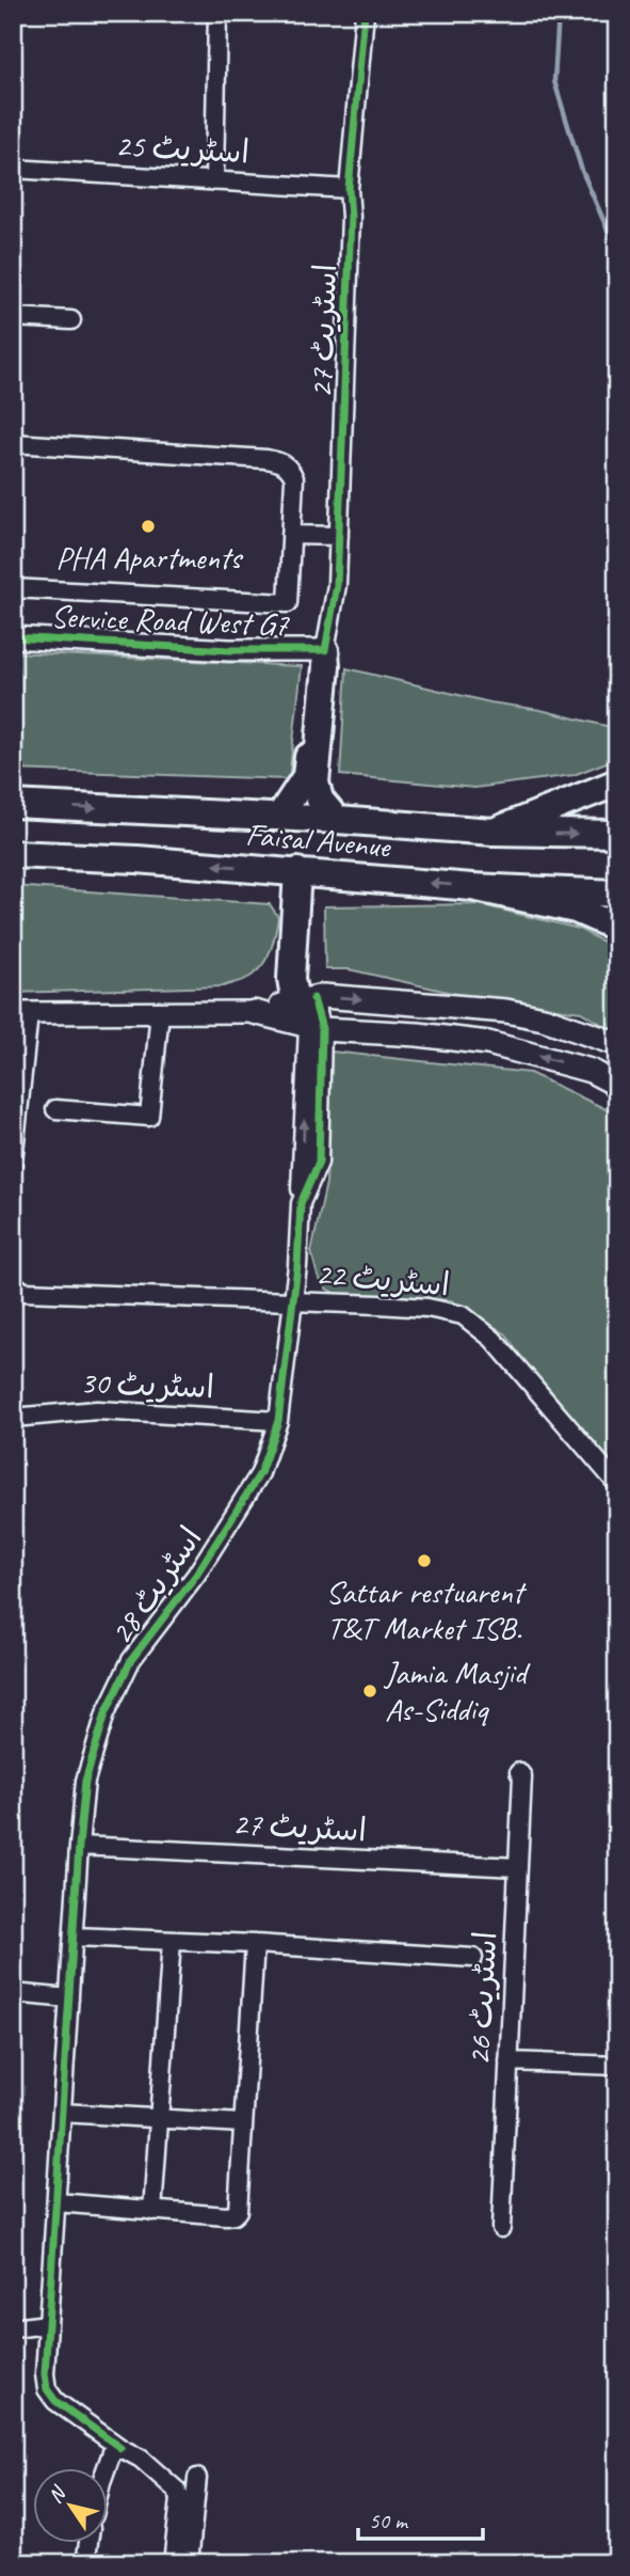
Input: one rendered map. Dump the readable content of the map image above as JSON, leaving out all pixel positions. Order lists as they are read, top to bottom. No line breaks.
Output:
{"streets":{"main road":["Faisal Avenue"],"street":["اسٹریٹ 25","اسٹریٹ 27","Service Road West G7","اسٹریٹ 22","اسٹریٹ 30","اسٹریٹ 28","اسٹریٹ 26"]},"crossings":[["اسٹریٹ 25","اسٹریٹ 27"],["اسٹریٹ 27","Service Road West G7"],["اسٹریٹ 27","اسٹریٹ 28"],["اسٹریٹ 27","اسٹریٹ 26"],["اسٹریٹ 22","اسٹریٹ 28"],["اسٹریٹ 30","اسٹریٹ 28"]],"places":["PHA Apartments","Sattar restuarent T&T Market ISB.","Jamia Masjid As-Siddiq"],"scale_bar":"50 m","north":"top left"}
